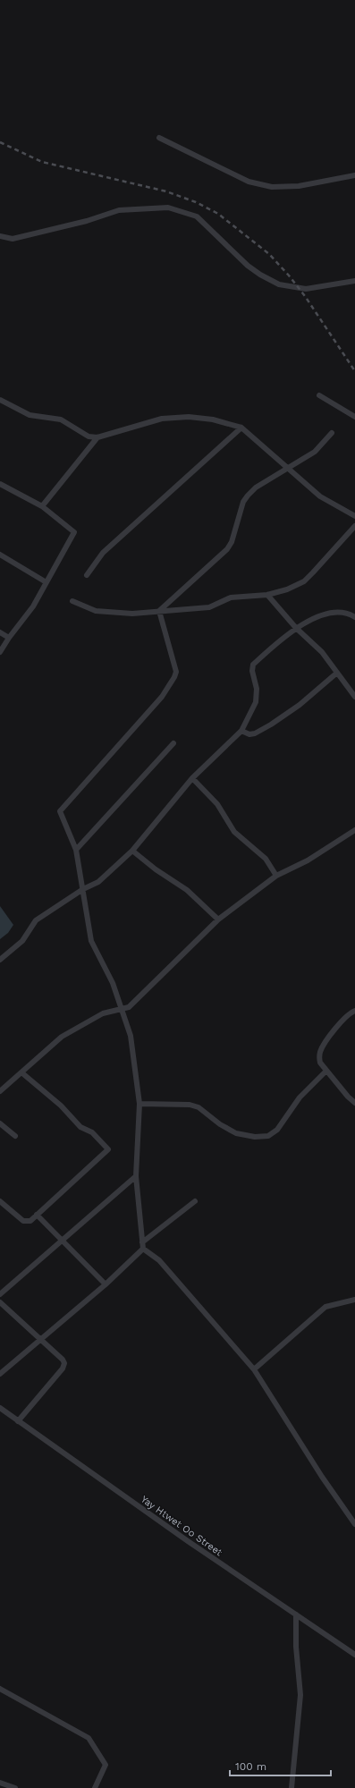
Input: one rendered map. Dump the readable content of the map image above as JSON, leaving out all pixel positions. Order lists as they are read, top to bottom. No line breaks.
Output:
{"streets":{"street":["Yay Htwet Oo Street"]},"scale_bar":"100 m"}
